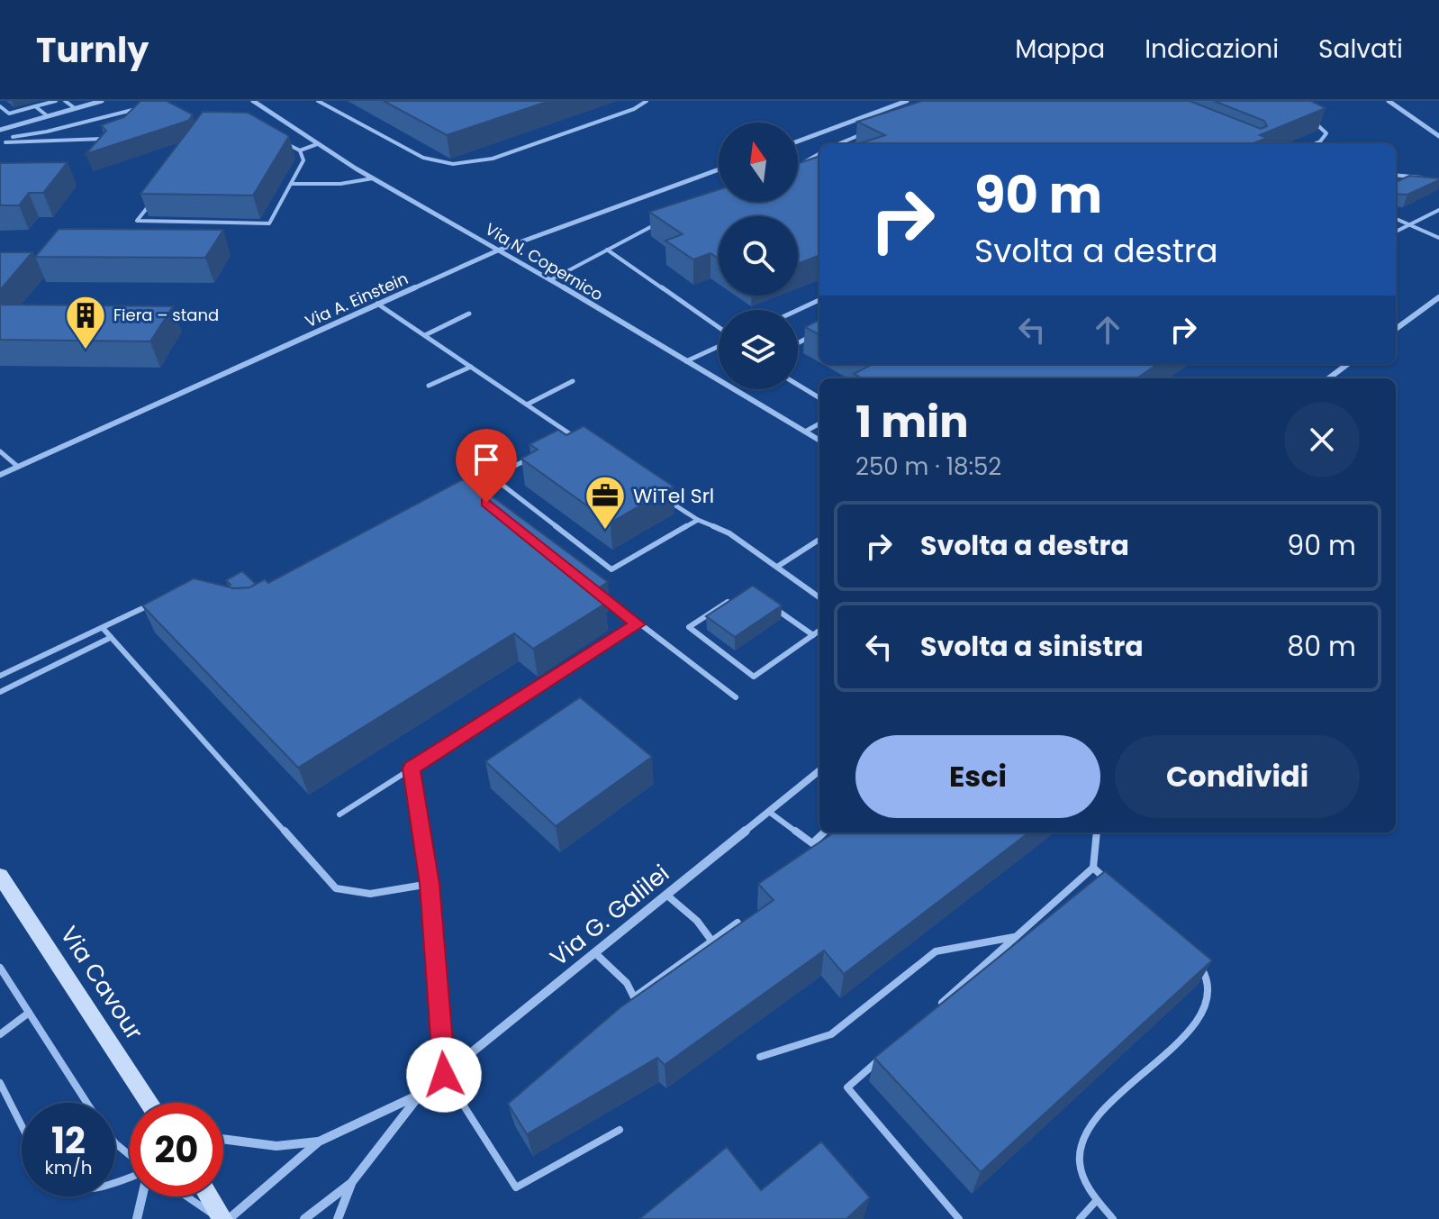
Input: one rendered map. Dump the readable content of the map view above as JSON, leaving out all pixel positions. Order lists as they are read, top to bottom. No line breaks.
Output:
{"streets":{"main road":["Via Cavour"],"street":["Via N. Copernico","Via A. Einstein","Via G. Galilei"]},"crossings":[["Via N. Copernico","Via A. Einstein"]],"places":{"building":["Fiera – stand"],"office":["WiTel Srl"]},"north":"top","page":{"header":"Turnly","nav":["Mappa","Indicazioni","Salvati"],"turn":["90 m","Svolta a destra"],"heading":["1 min","250 m · 18:52"],"list":[{"name":"Svolta a destra","value":"90 m"},{"name":"Svolta a sinistra","value":"80 m"}],"buttons":["Esci","Condividi"],"speed":"12 km/h","limit":"20"}}
